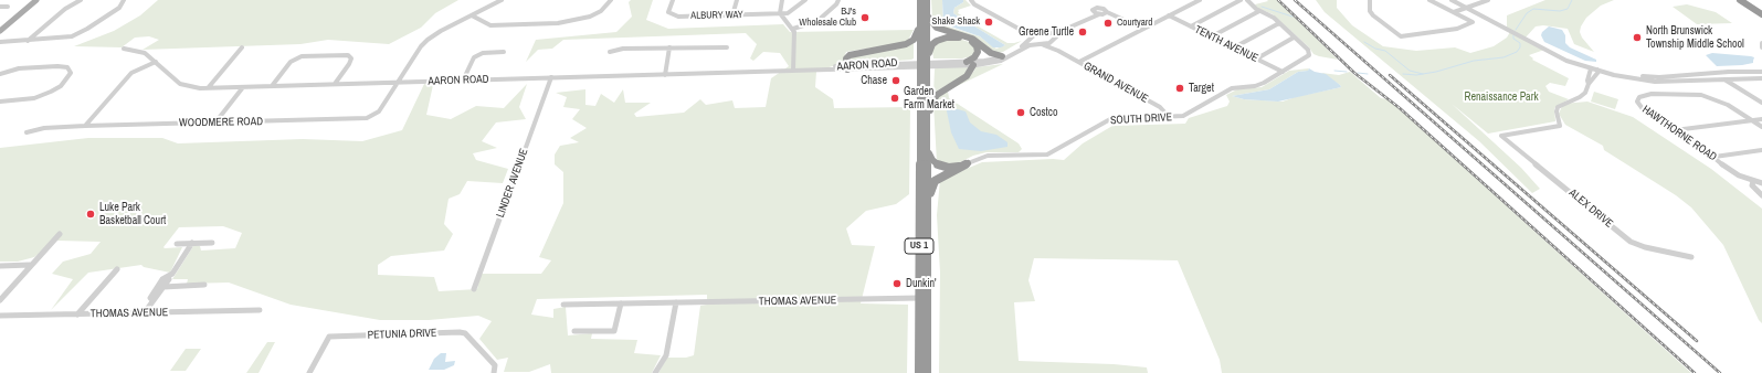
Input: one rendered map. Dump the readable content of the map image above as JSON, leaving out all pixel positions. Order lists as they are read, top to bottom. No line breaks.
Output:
{"streets":{"highway":["US 1"],"street":["ALBURY WAY","TENTH AVENUE","AARON ROAD","GRAND AVENUE","SOUTH DRIVE","WOODMERE ROAD","HAWTHORNE ROAD","LINDER AVENUE","ALEX DRIVE","THOMAS AVENUE","PETUNIA DRIVE"]},"crossings":[["TENTH AVENUE","SOUTH DRIVE"],["AARON ROAD","WOODMERE ROAD"],["AARON ROAD","LINDER AVENUE"],["AARON ROAD","US 1"],["GRAND AVENUE","SOUTH DRIVE"],["US 1","THOMAS AVENUE"]],"parks":["Renaissance Park"],"places":["BJ's Wholesale Club","Shake Shack","Courtyard","Greene Turtle","North Brunswick Township Middle School","Chase","Target","Garden Farm Market","Costco","Luke Park Basketball Court","Dunkin'"]}
